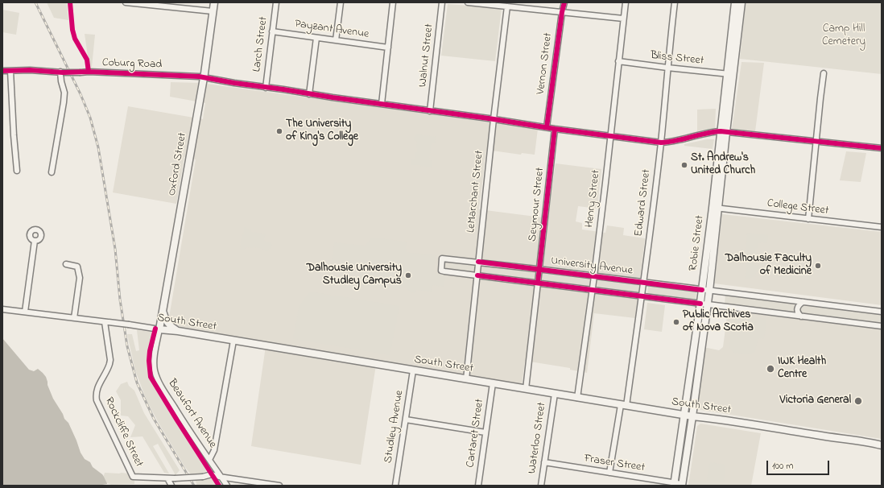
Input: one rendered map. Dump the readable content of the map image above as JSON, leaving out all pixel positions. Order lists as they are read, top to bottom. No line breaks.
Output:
{"streets":{"main road":["Oxford Street","Robie Street","South Street"],"street":["Payzant Avenue","Larch Street","Walnut Street","Bliss Street","Vernon Street","Coburg Road","LeMarchant Street","Henry Street","Edward Street","Seymour Street","College Street","University Avenue","Beaufort Avenue","Studley Avenue","Rockcliffe Street","Cartaret Street","Waterloo Street","Fraser Street"]},"crossings":[["Payzant Avenue","Larch Street"],["Larch Street","Coburg Road"],["Walnut Street","Coburg Road"],["Bliss Street","Henry Street"],["Bliss Street","Edward Street"],["Bliss Street","Robie Street"],["Vernon Street","Coburg Road"],["Coburg Road","Oxford Street"],["Coburg Road","LeMarchant Street"],["Coburg Road","Henry Street"],["Coburg Road","Edward Street"],["Coburg Road","Seymour Street"],["Coburg Road","Robie Street"],["Oxford Street","South Street"],["Oxford Street","Beaufort Avenue"],["LeMarchant Street","University Avenue"],["LeMarchant Street","South Street"],["Henry Street","University Avenue"],["Henry Street","South Street"],["Edward Street","University Avenue"],["Edward Street","South Street"],["Edward Street","Fraser Street"],["Seymour Street","University Avenue"],["Seymour Street","South Street"],["College Street","Robie Street"],["Robie Street","University Avenue"],["Robie Street","South Street"],["Robie Street","Fraser Street"],["South Street","Beaufort Avenue"],["South Street","Studley Avenue"],["South Street","Rockcliffe Street"],["South Street","Cartaret Street"],["South Street","Waterloo Street"],["Waterloo Street","Fraser Street"]],"parks":["Camp Hill Cemetery"],"places":["The University of King's College","St. Andrew's United Church","Dalhousie Faculty of Medicine","Dalhousie University Studley Campus","Public Archives of Nova Scotia","IWK Health Centre","Victoria General"],"scale_bar":"100 m"}
